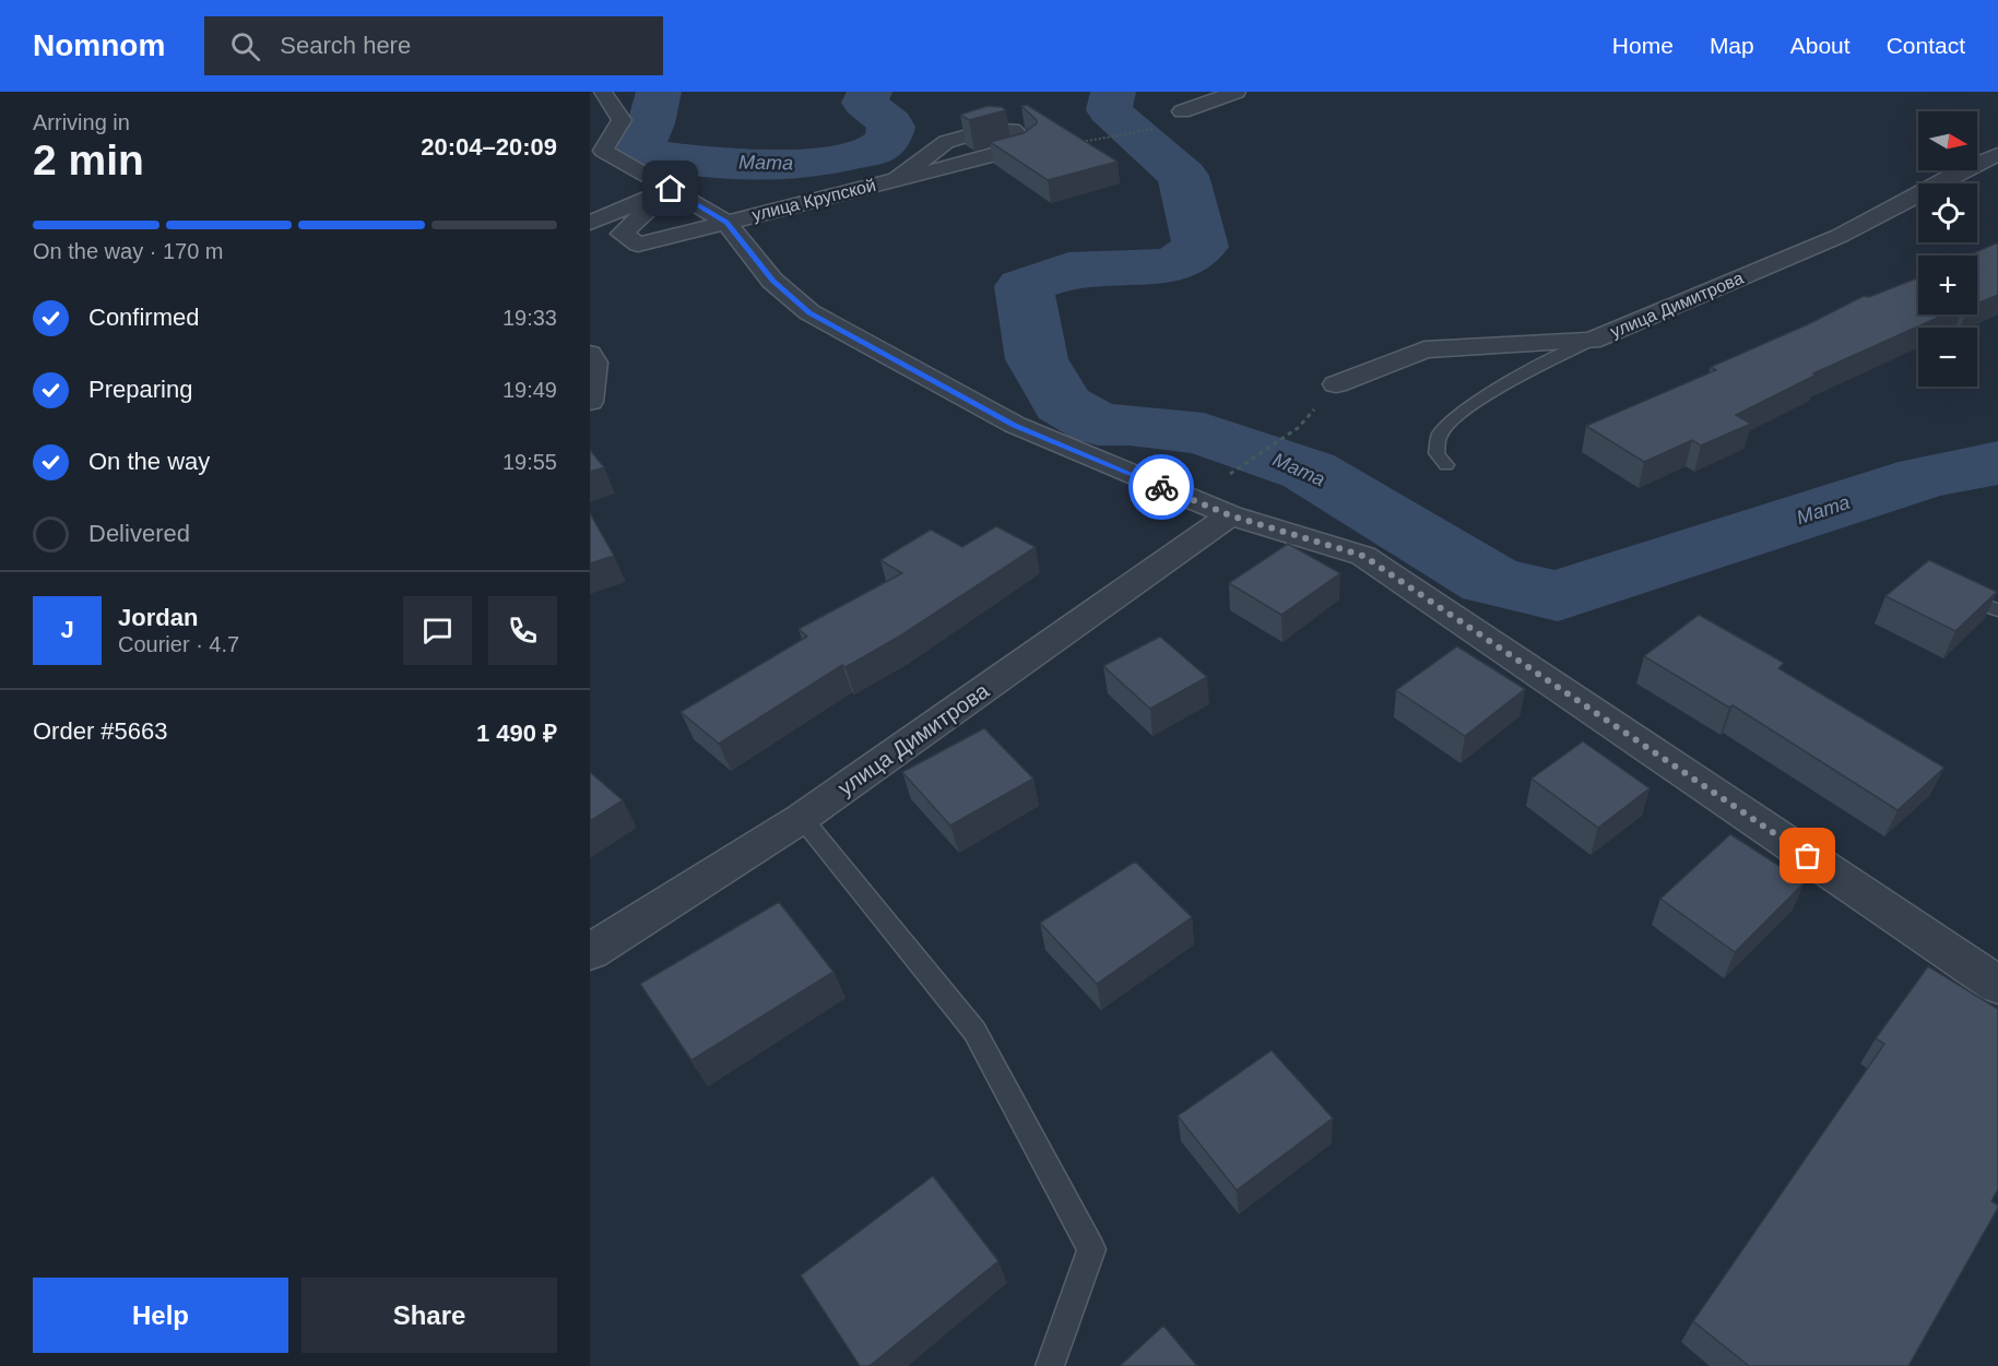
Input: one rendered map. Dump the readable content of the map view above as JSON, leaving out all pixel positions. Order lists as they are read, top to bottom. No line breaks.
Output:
{"streets":{"street":["улица Крупской","улица Димитрова"]},"water":["Мата"],"north":"right","page":{"header":"Nomnom","search":"Search here","nav":["Home","Map","About","Contact"],"heading":["2 min","Arriving in","20:04–20:09"],"panel":["Jordan","Courier · 4.7","Order #5663","1 490 ₽"],"map_buttons":["+","−"],"bar":"On the way · 170 m","list":[["Confirmed","19:33"],["Preparing","19:49"],["On the way","19:55"],"Delivered"],"round":"J","buttons":["Help","Share"]}}
